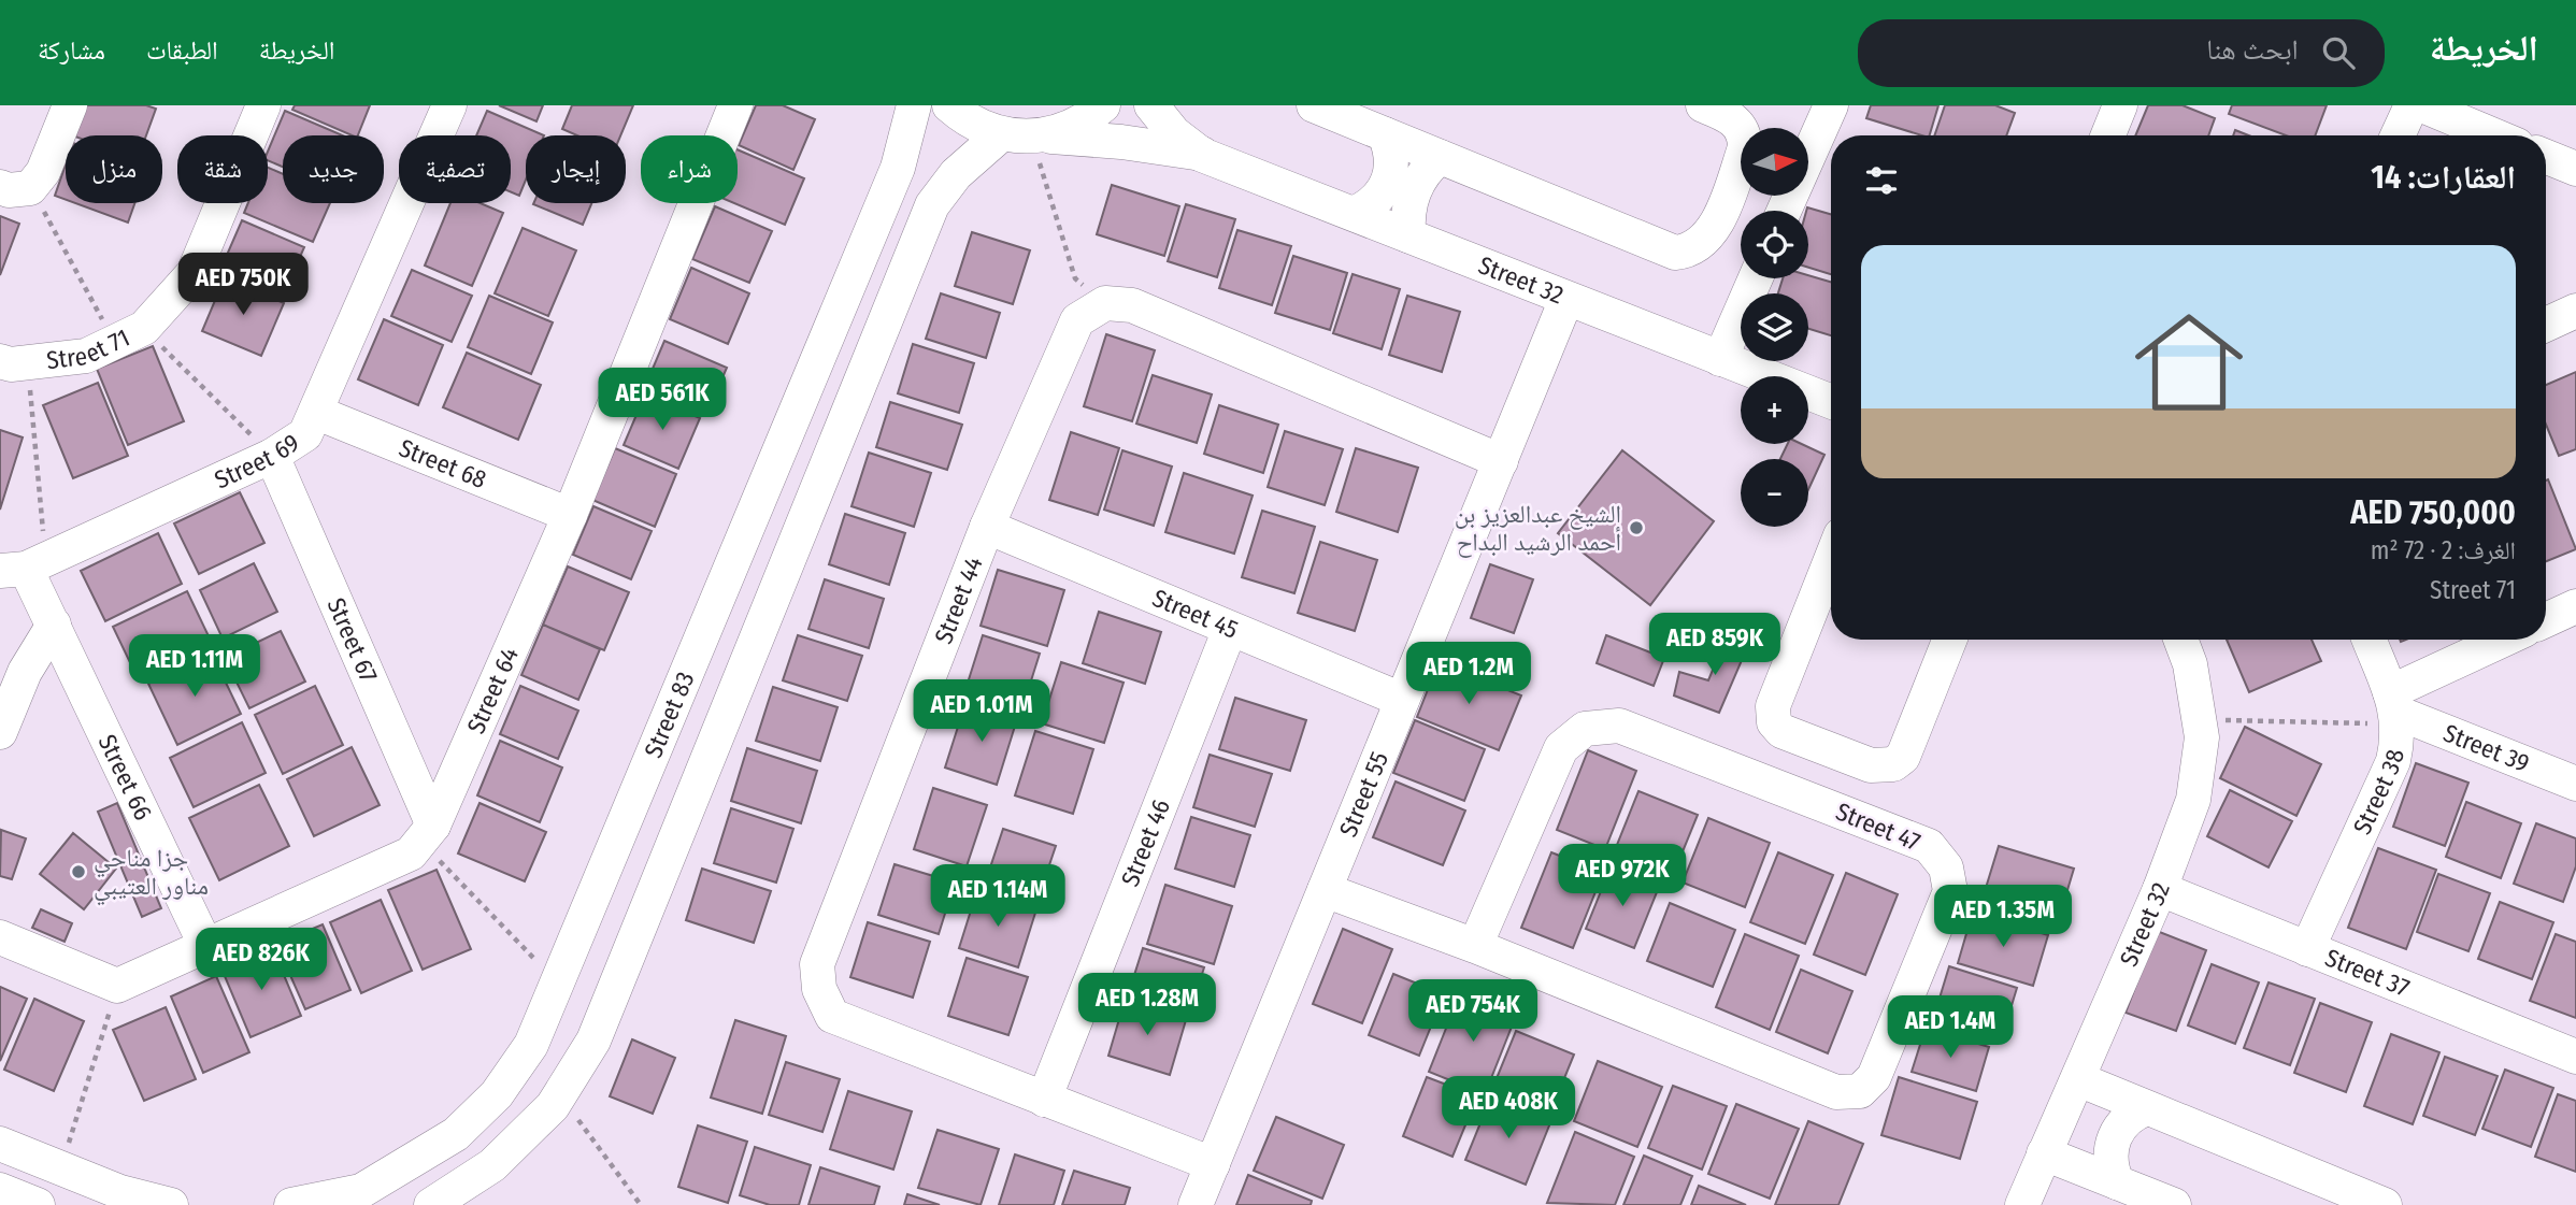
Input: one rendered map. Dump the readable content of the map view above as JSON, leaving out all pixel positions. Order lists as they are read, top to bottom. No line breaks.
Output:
{"streets":{"street":["Street 32","Street 71","Street 69","Street 68","Street 44","Street 45","Street 67","Street 64","Street 83","Street 39","Street 66","Street 38","Street 55","Street 47","Street 46","Street 37"]},"crossings":[["Street 32","Street 55"],["Street 32","Street 37"],["Street 69","Street 68"],["Street 69","Street 67"],["Street 69","Street 66"],["Street 68","Street 64"],["Street 44","Street 45"],["Street 44","Street 55"],["Street 44","Street 46"],["Street 45","Street 55"],["Street 45","Street 46"],["Street 67","Street 64"],["Street 39","Street 38"],["Street 38","Street 37"],["Street 55","Street 47"]],"places":["الشيخ عبدالعزيز بن أحمد الرشيد البداح","جزا مناحي مناور العتيبي"],"north":"right","page":{"header":"الخريطة","search":"ابحث هنا","nav":["الخريطة","الطبقات","مشاركة"],"map_buttons":["+","−"],"chip":["شراء","إيجار","تصفية","جديد","شقة","منزل"],"heading":"العقارات: 14","list":[{"name":"AED 750,000","note":"الغرف: 2 · 72 m² · Street 71"}],"price":["AED 750K","AED 561K","AED 859K","AED 1.11M","AED 1.2M","AED 1.01M","AED 972K","AED 1.14M","AED 1.35M","AED 826K","AED 1.28M","AED 754K","AED 1.4M","AED 408K"]}}
